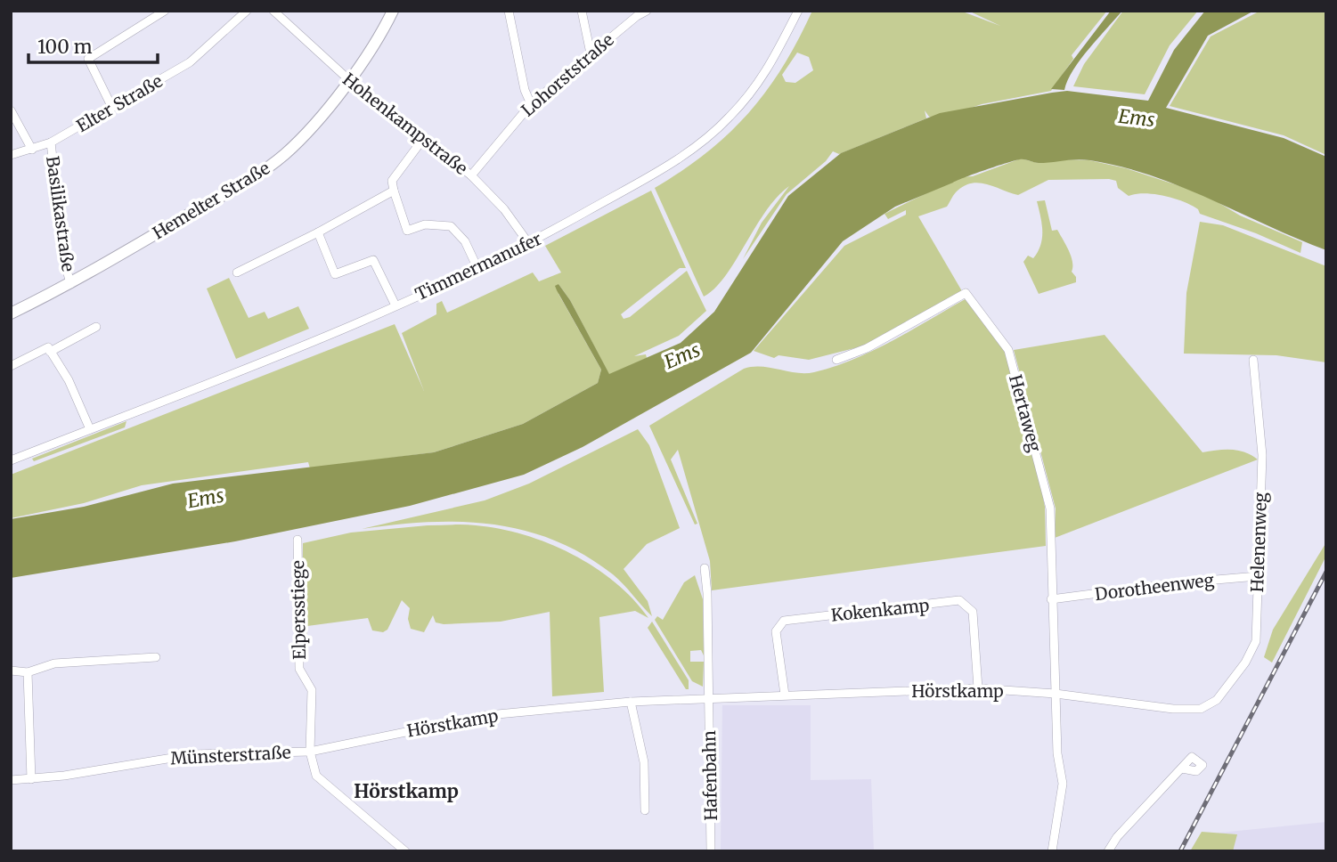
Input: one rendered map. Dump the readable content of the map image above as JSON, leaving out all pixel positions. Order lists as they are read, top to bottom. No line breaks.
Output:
{"streets":{"main road":["Hemelter Straße"],"street":["Lohorststraße","Elter Straße","Hohenkampstraße","Basilikastraße","Timmermanufer","Hertaweg","Helenenweg","Dorotheenweg","Elpersstiege","Kokenkamp","Hörstkamp","Münsterstraße","Hafenbahn"]},"crossings":[["Lohorststraße","Hohenkampstraße"],["Elter Straße","Basilikastraße"],["Hohenkampstraße","Hemelter Straße"],["Hohenkampstraße","Timmermanufer"],["Hemelter Straße","Basilikastraße"],["Hertaweg","Dorotheenweg"],["Hertaweg","Hörstkamp"],["Helenenweg","Dorotheenweg"],["Helenenweg","Hörstkamp"],["Elpersstiege","Hörstkamp"],["Elpersstiege","Münsterstraße"],["Kokenkamp","Hörstkamp"],["Hörstkamp","Münsterstraße"],["Hörstkamp","Hafenbahn"]],"districts":["Hörstkamp"],"water":["Ems"],"scale_bar":"100 m"}
